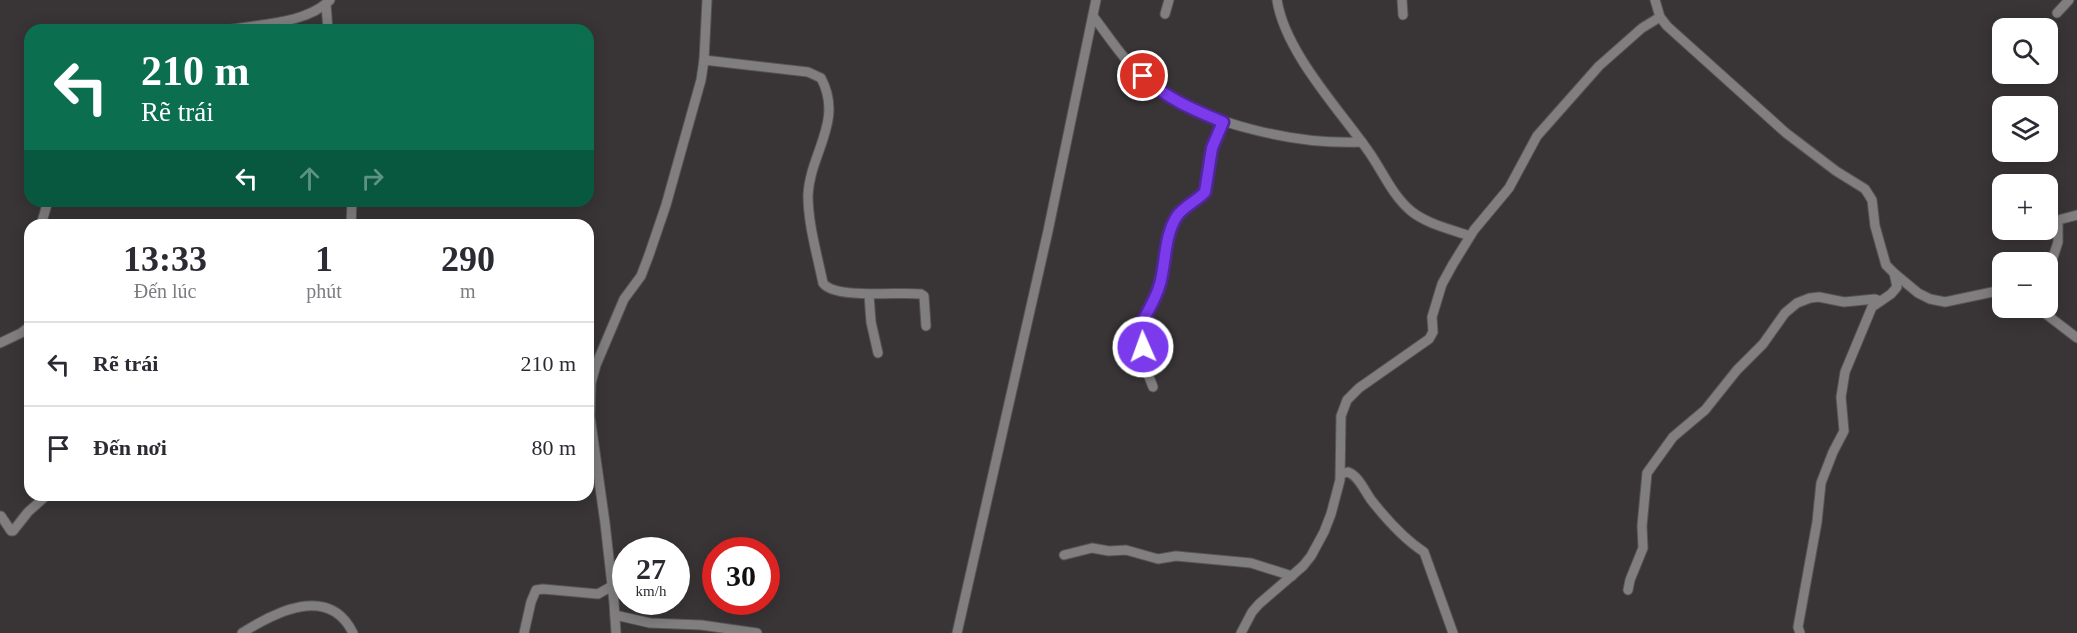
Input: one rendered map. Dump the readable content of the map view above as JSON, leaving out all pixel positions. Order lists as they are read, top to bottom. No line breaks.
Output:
{"page":{"map_buttons":["+","−"],"turn":["210 m","Rẽ trái"],"eta":["13:33","Đến lúc","1","phút","290","m"],"list":[{"name":"Rẽ trái","value":"210 m"},{"name":"Đến nơi","value":"80 m"}],"speed":"27 km/h","limit":"30"}}
